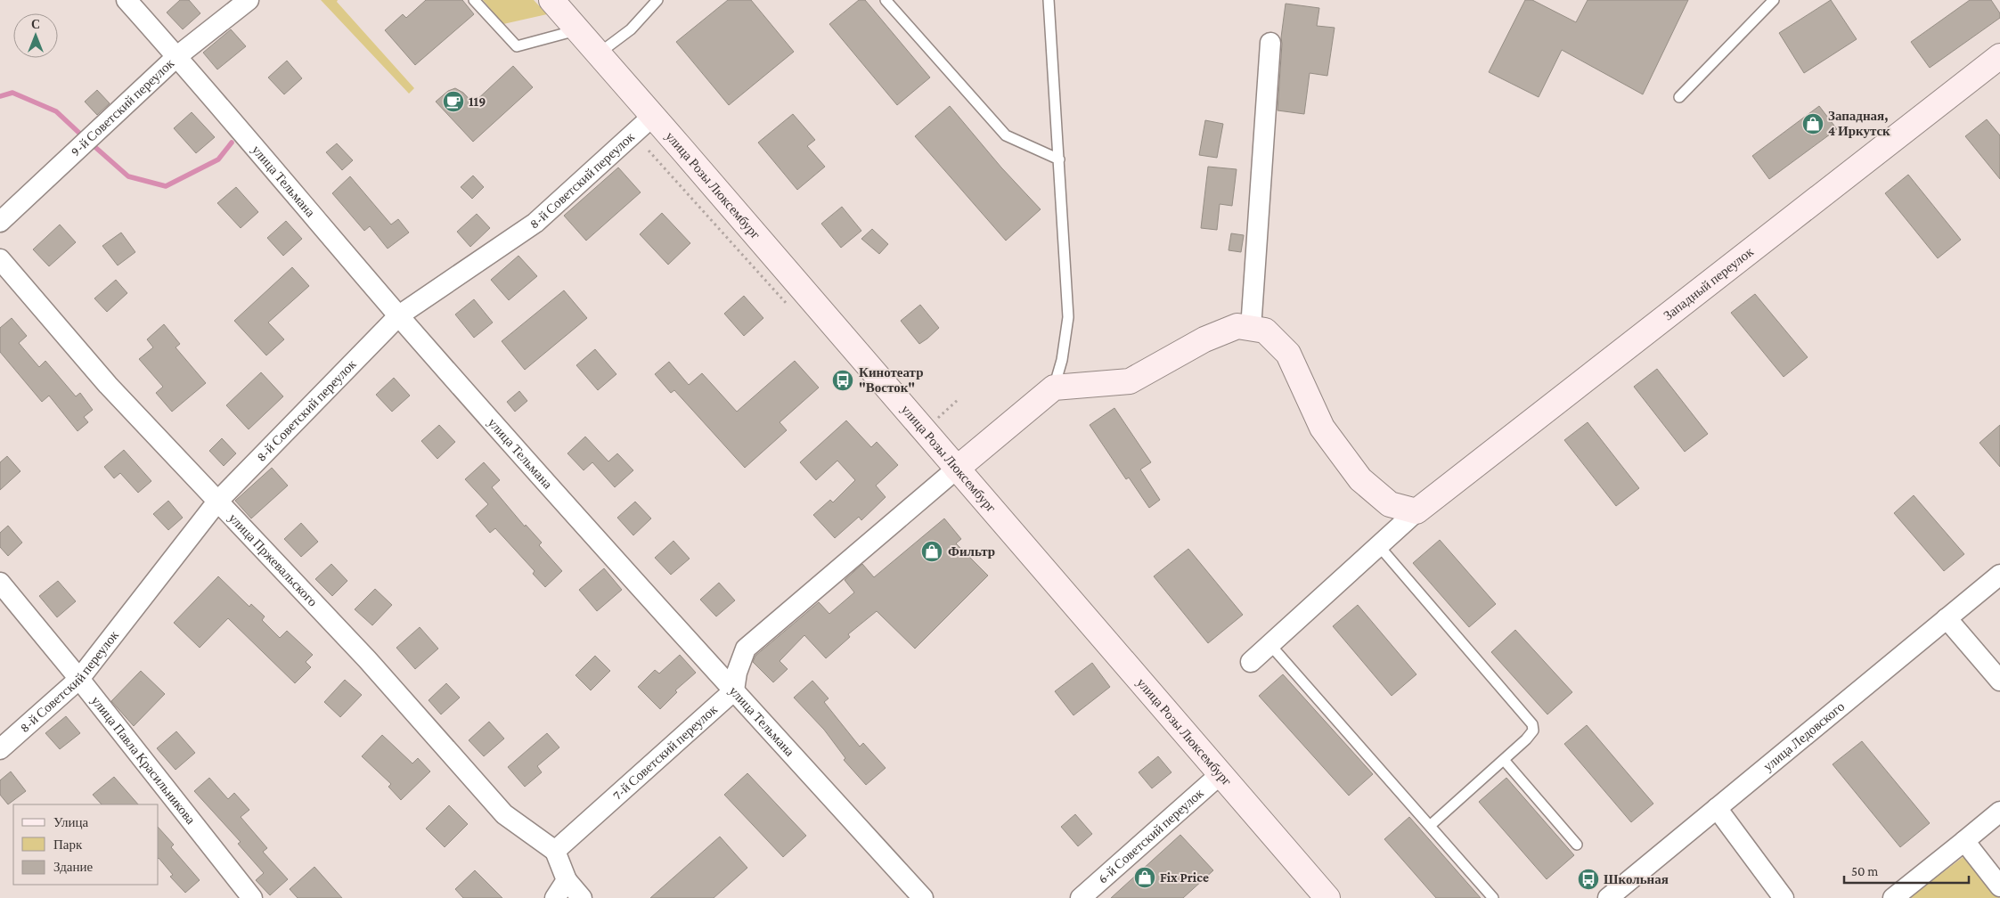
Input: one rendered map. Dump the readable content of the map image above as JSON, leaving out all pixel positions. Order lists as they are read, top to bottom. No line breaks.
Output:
{"streets":{"street":["9-й Советский переулок","8-й Советский переулок","улица Тельмана","улица Розы Люксембург","Западный переулок","улица Пржевальского","улица Ледовского","7-й Советский переулок","улица Павла Красильникова","6-й Советский переулок"]},"crossings":[["9-й Советский переулок","улица Тельмана"],["8-й Советский переулок","улица Тельмана"],["8-й Советский переулок","улица Розы Люксембург"],["8-й Советский переулок","улица Пржевальского"],["8-й Советский переулок","улица Павла Красильникова"],["улица Тельмана","7-й Советский переулок"],["улица Розы Люксембург","6-й Советский переулок"],["улица Пржевальского","7-й Советский переулок"]],"places":{"cafe":["119"],"shop":["Западная, 4 Иркутск","Фильтр","Fix Price"],"bus stop":["Кинотеатр \"Восток\"","Школьная"]},"legend":["Улица","Парк","Здание"],"scale_bar":"50 m","north":"top"}
